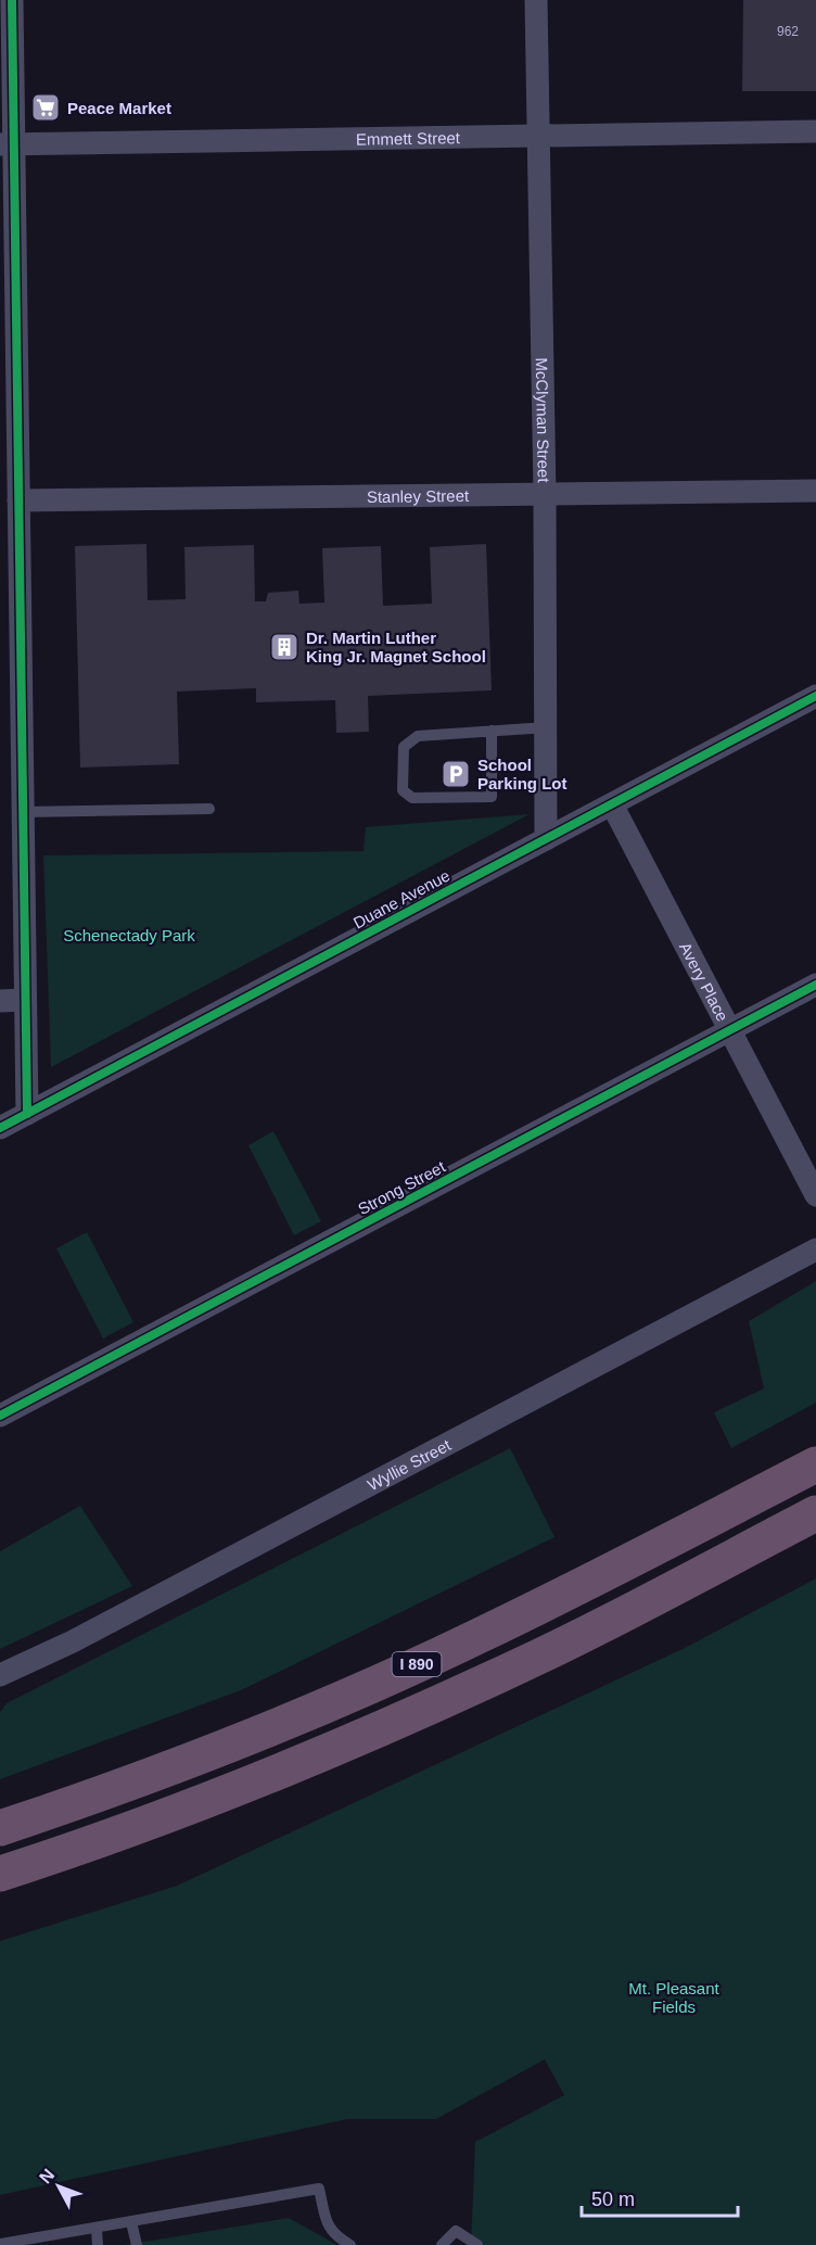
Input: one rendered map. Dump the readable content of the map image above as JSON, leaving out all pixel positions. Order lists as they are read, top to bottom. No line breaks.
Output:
{"streets":{"highway":["I 890"],"street":["Emmett Street","McClyman Street","Stanley Street","Duane Avenue","Avery Place","Strong Street","Wyllie Street"]},"crossings":[["Emmett Street","McClyman Street"],["McClyman Street","Stanley Street"],["McClyman Street","Duane Avenue"],["Duane Avenue","Avery Place"],["Avery Place","Strong Street"]],"parks":["Schenectady Park","Mt. Pleasant Fields"],"places":{"supermarket":["Peace Market"],"building":["Dr. Martin Luther King Jr. Magnet School"],"parking":["School Parking Lot"]},"house_numbers":["962"],"scale_bar":"50 m","north":"top left"}
